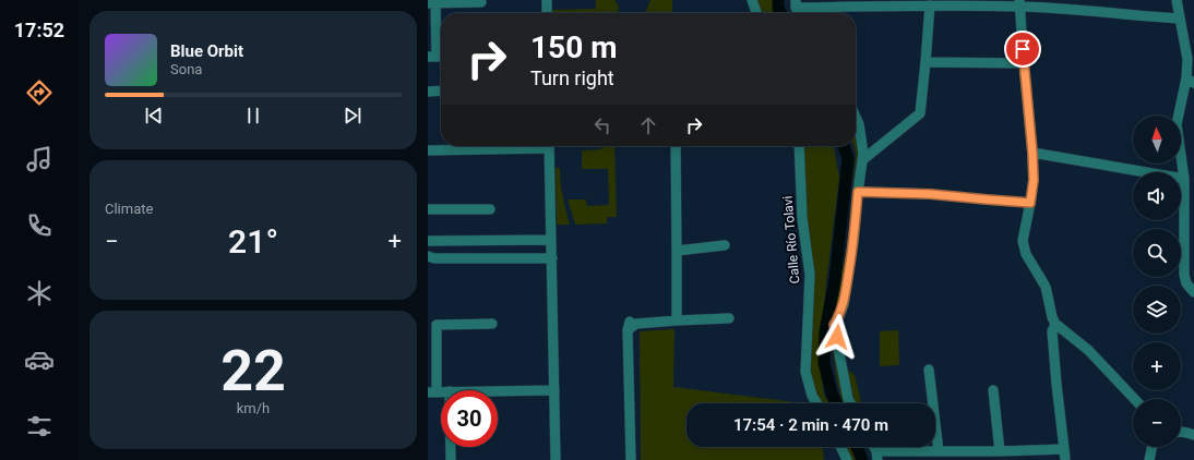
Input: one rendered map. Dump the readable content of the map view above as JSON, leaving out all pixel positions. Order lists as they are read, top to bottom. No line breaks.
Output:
{"streets":{"street":["Calle Río Tolavi"]},"north":"top","page":{"tabs":"17:52","turn":["150 m","Turn right"],"song":["Blue Orbit","Sona"],"map_buttons":["+","−"],"tile":["Climate",["22","km/h"]],"heat":["−","21°","+"],"limit":"30","trip":"17:54 · 2 min · 470 m"}}
